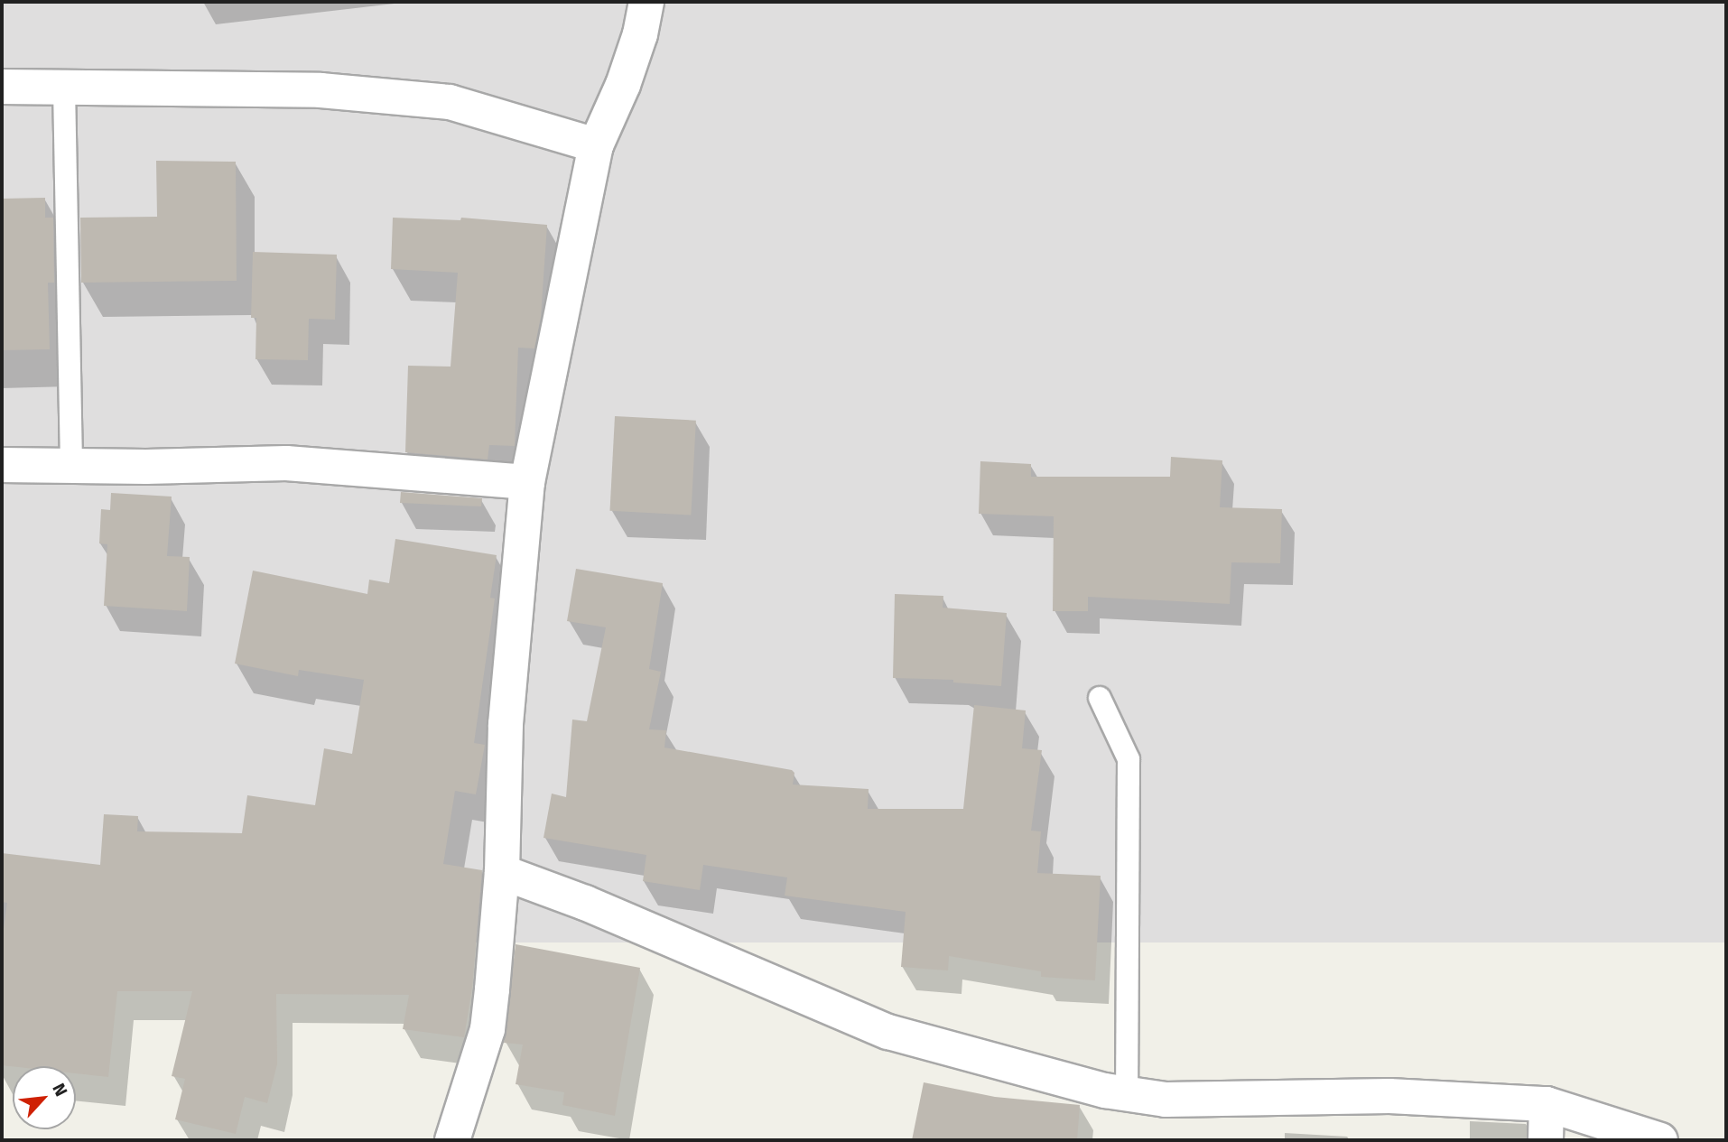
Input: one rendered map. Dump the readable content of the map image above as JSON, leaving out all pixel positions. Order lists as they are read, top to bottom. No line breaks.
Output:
{"north":"top right"}
